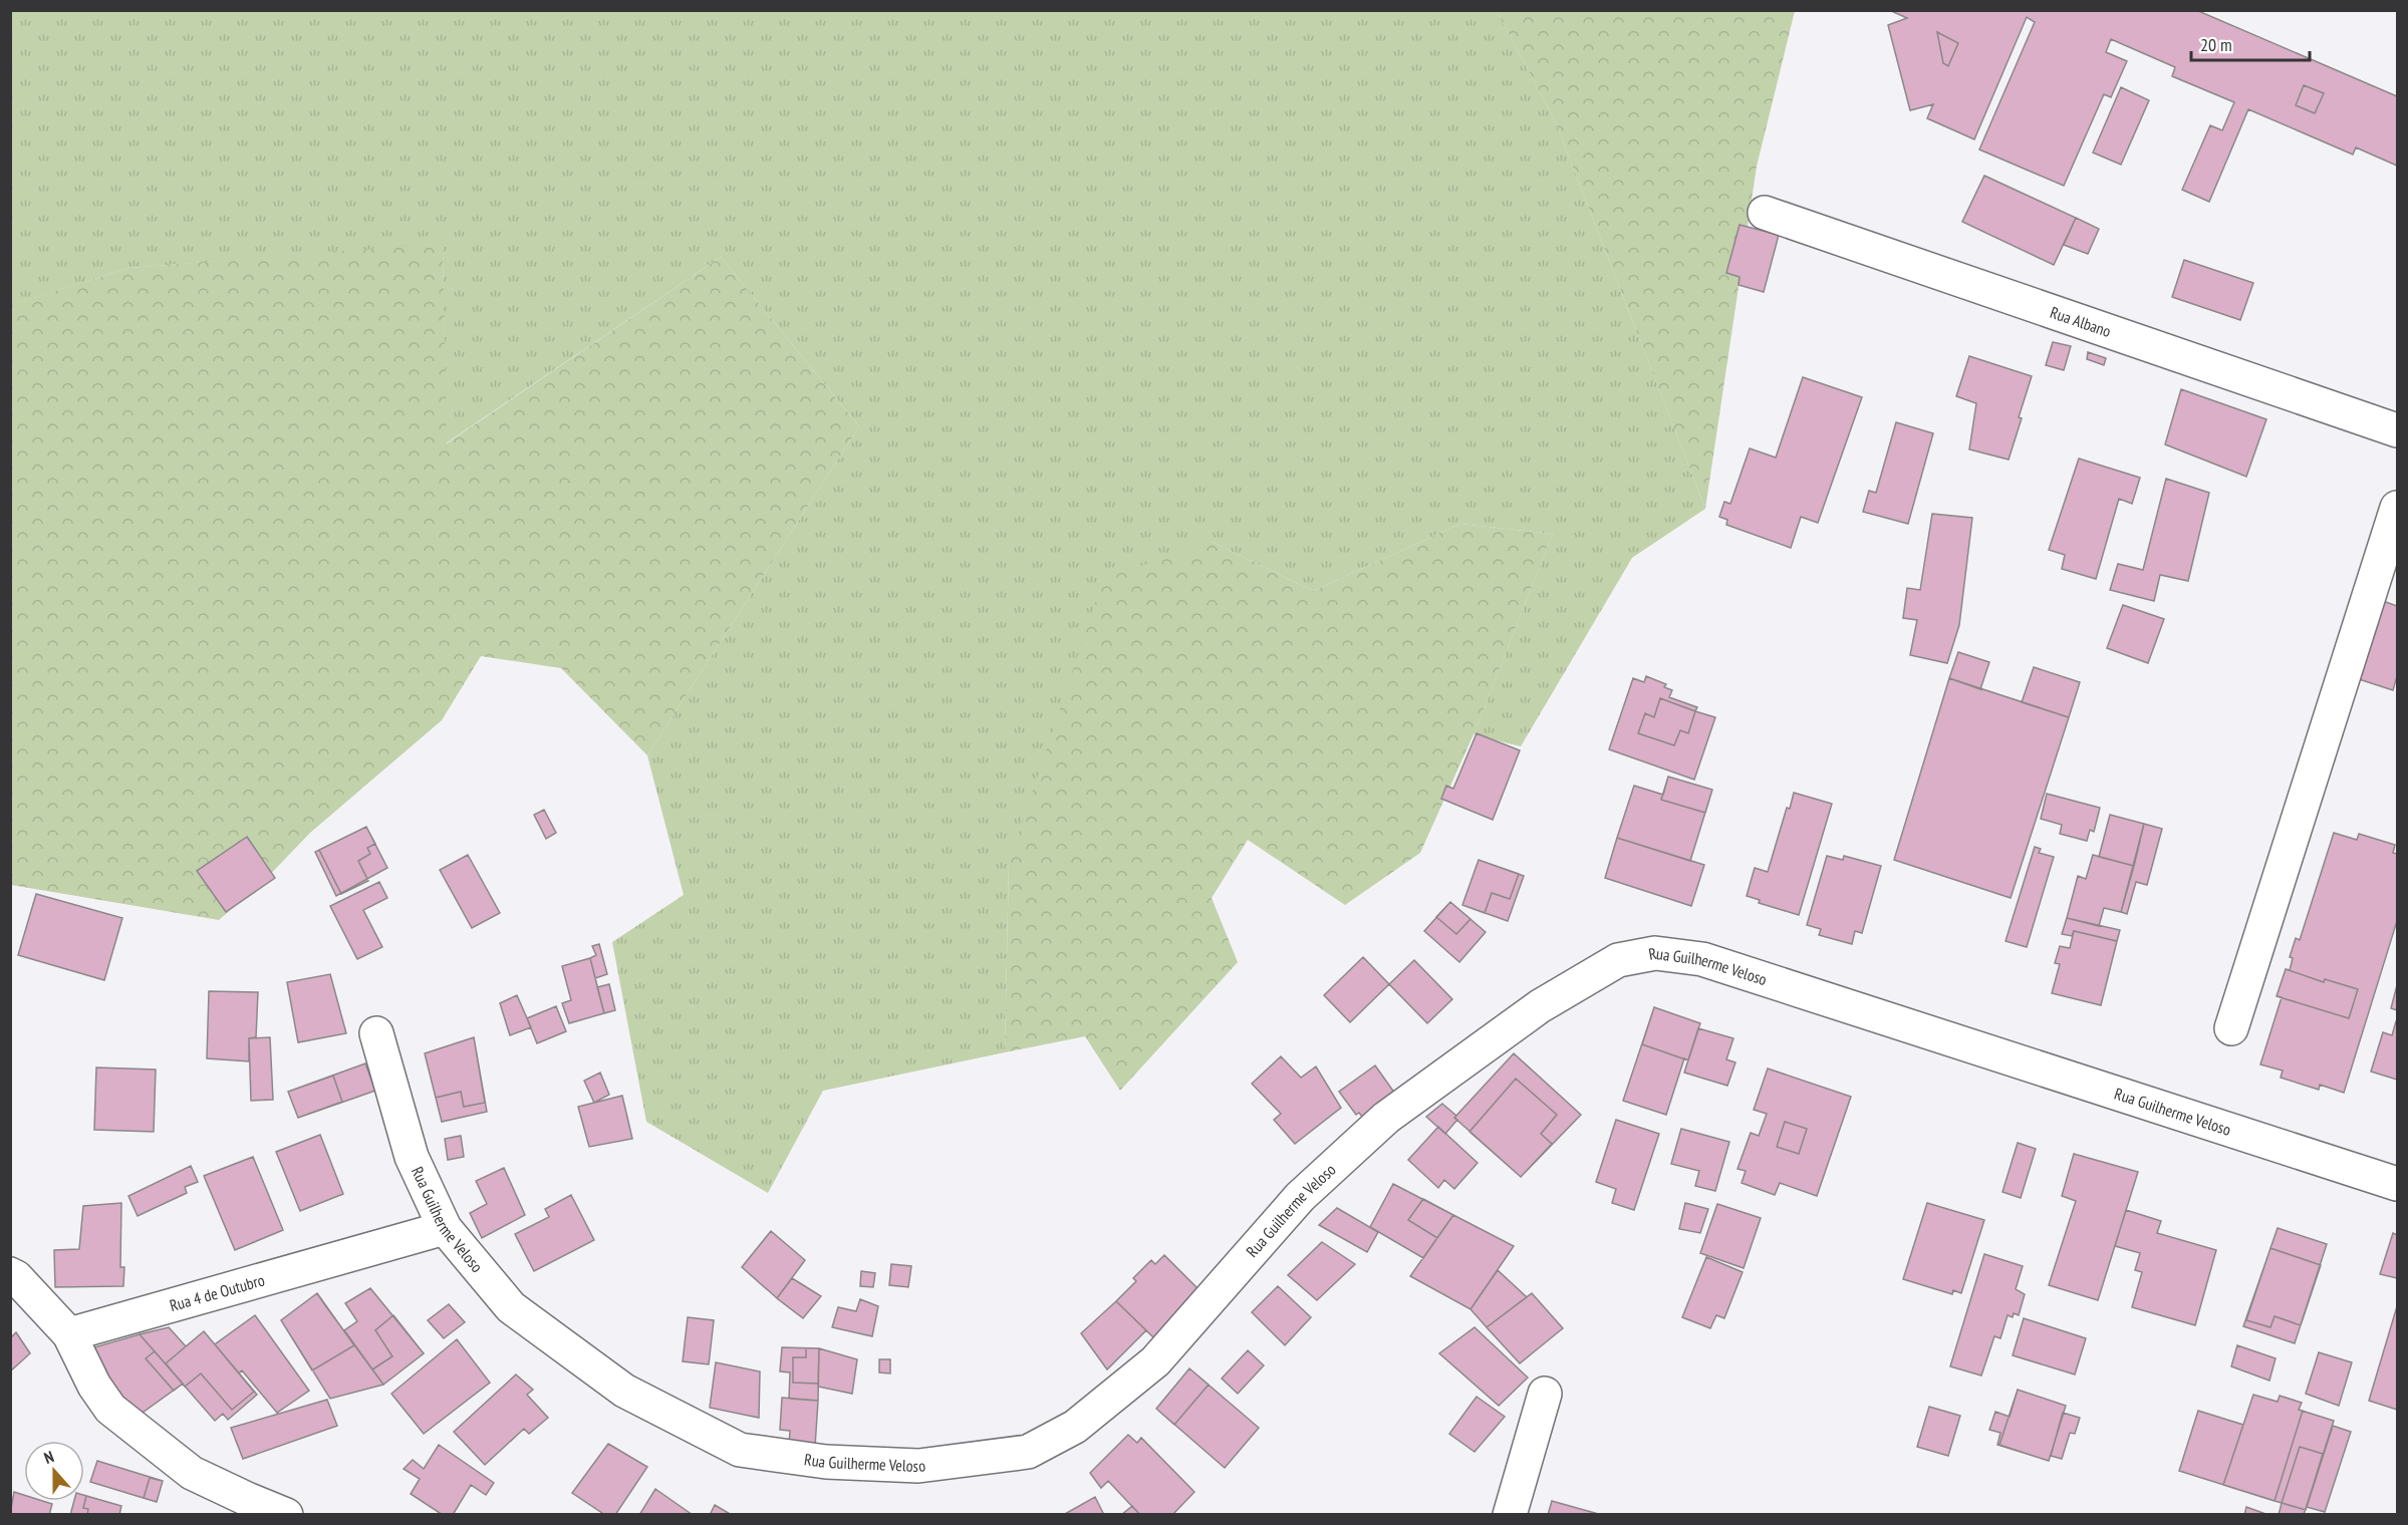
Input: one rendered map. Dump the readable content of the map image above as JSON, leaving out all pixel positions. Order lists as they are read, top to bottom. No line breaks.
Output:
{"streets":{"street":["Rua Albano","Rua Guilherme Veloso","Rua 4 de Outubro"]},"crossings":[["Rua Guilherme Veloso","Rua 4 de Outubro"]],"scale_bar":"20 m","north":"top"}
